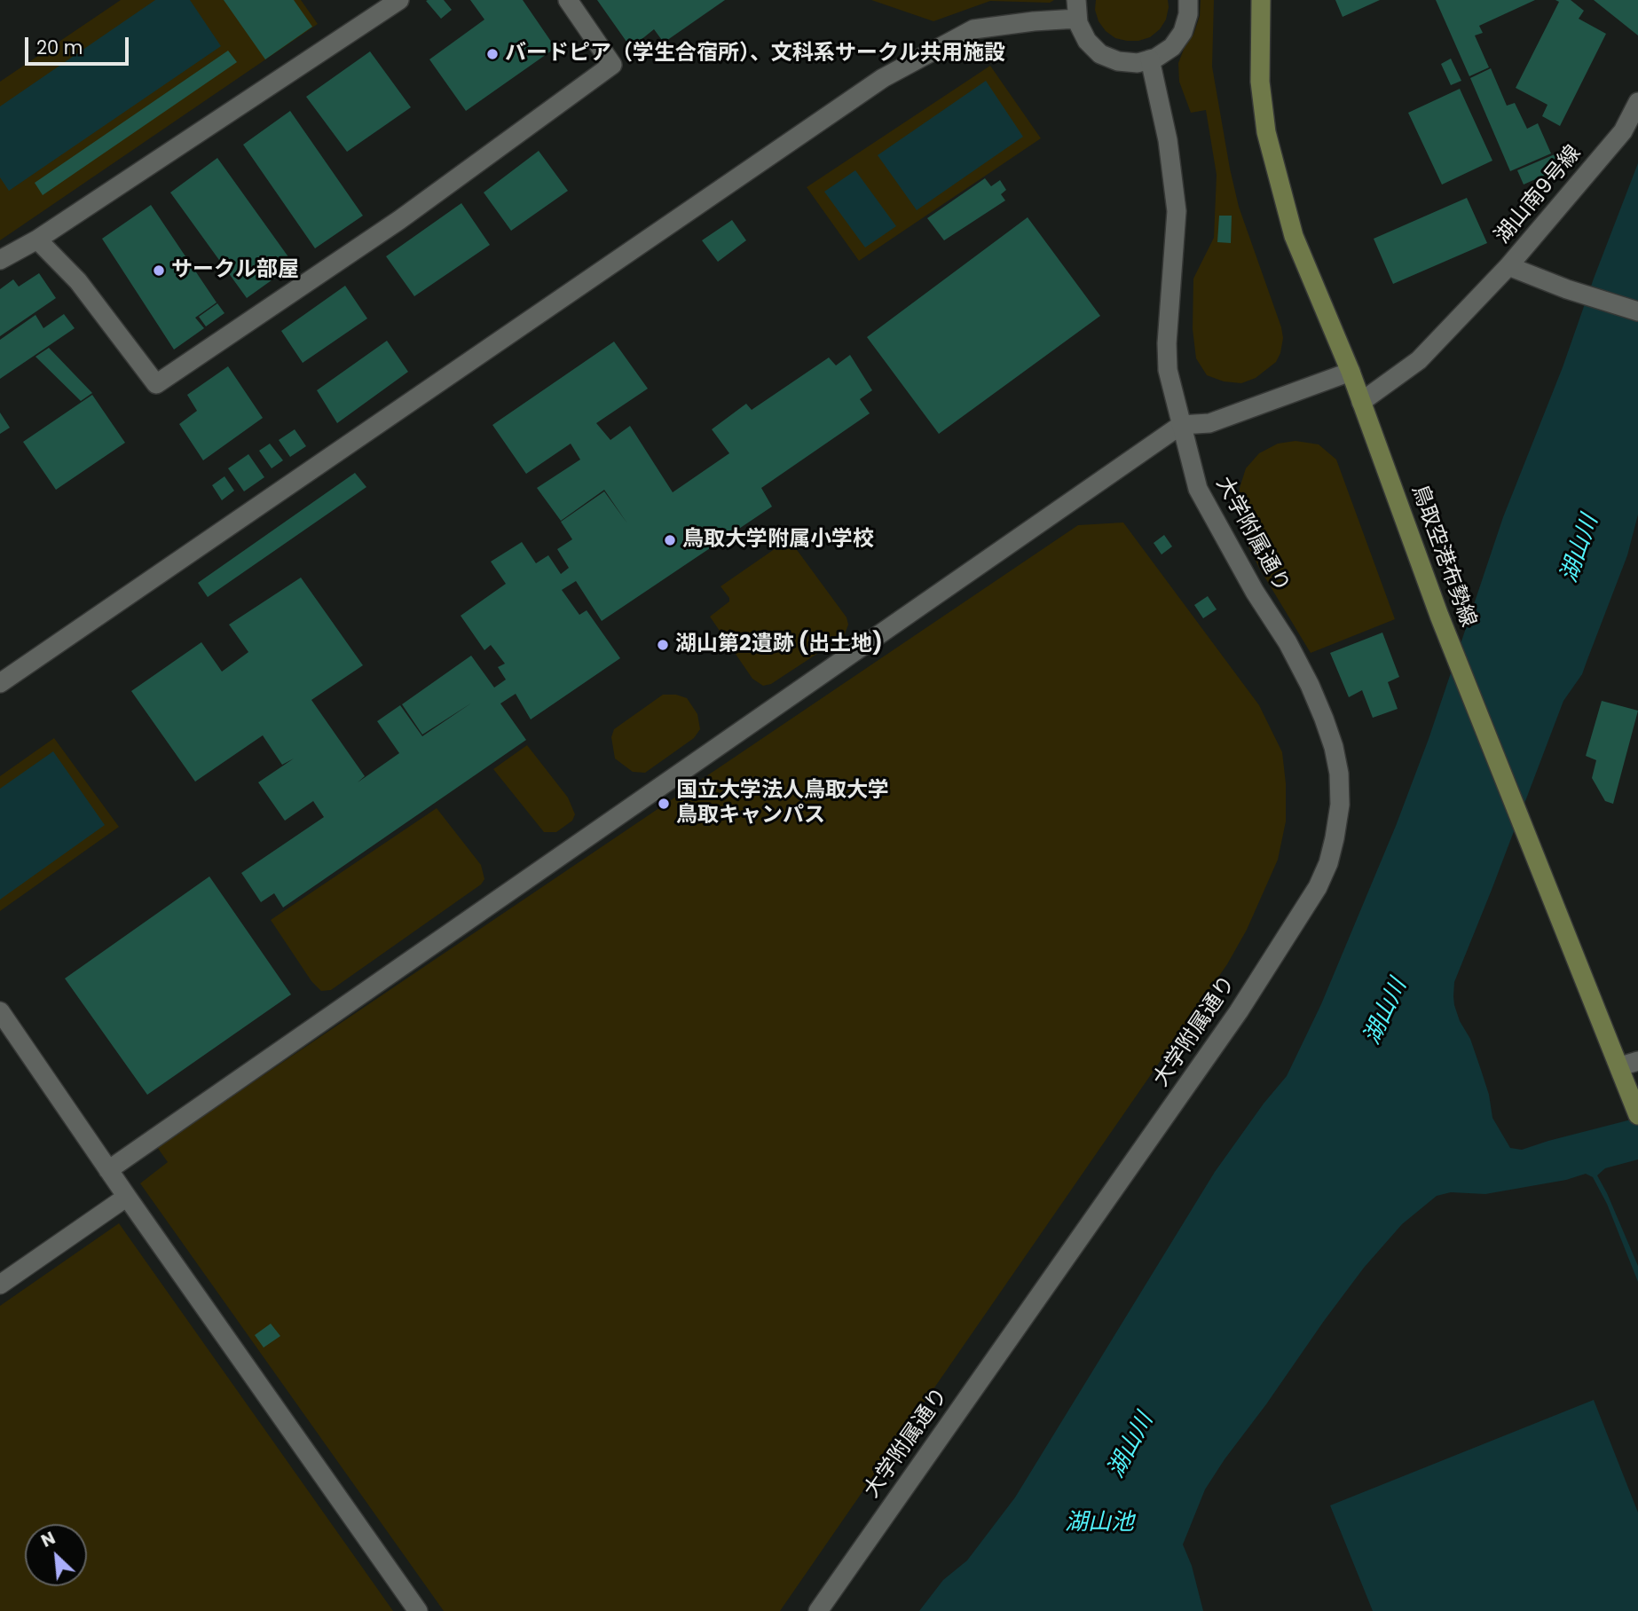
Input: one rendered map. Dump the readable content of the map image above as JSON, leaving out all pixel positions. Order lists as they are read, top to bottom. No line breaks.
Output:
{"streets":{"main road":["鳥取空港布勢線"],"street":["湖山南9号線","大学附属通り"]},"water":["湖山川","湖山池"],"places":["バードピア（学生合宿所）、文科系サークル共用施設","サークル部屋","鳥取大学附属小学校","湖山第2遺跡 (出土地)","国立大学法人鳥取大学 鳥取キャンパス"],"scale_bar":"20 m","north":"top left"}
